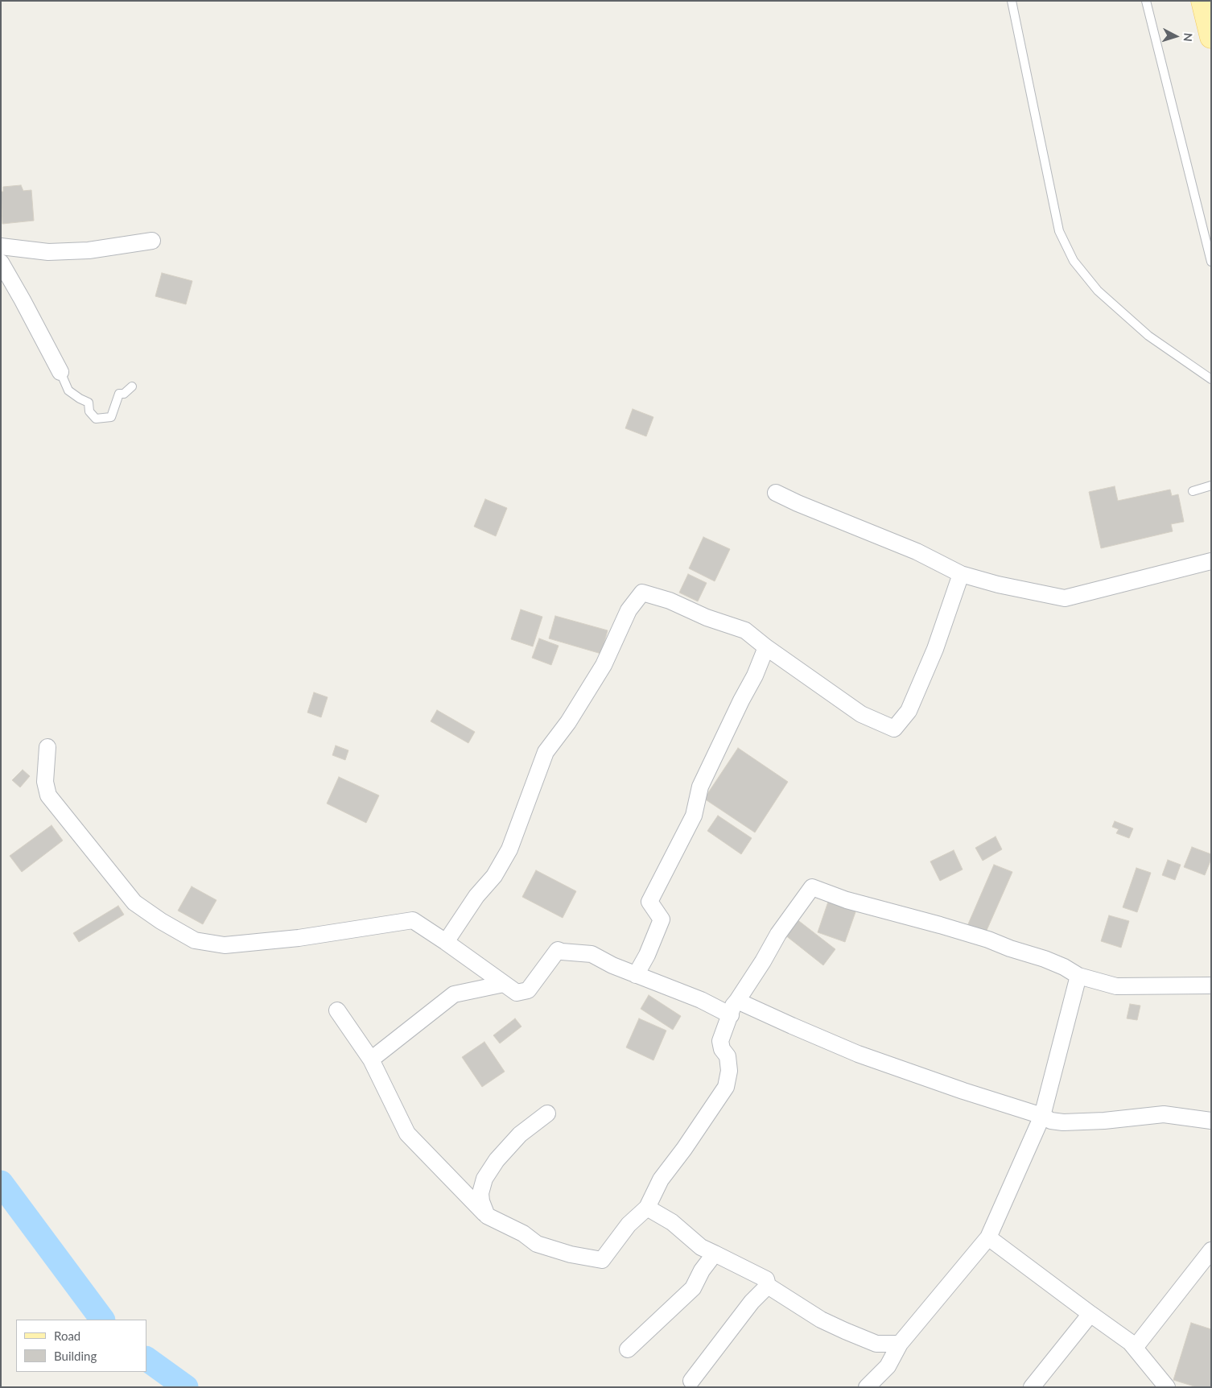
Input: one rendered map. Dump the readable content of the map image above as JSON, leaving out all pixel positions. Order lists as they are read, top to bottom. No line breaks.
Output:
{"legend":["Road","Building"],"north":"right"}
